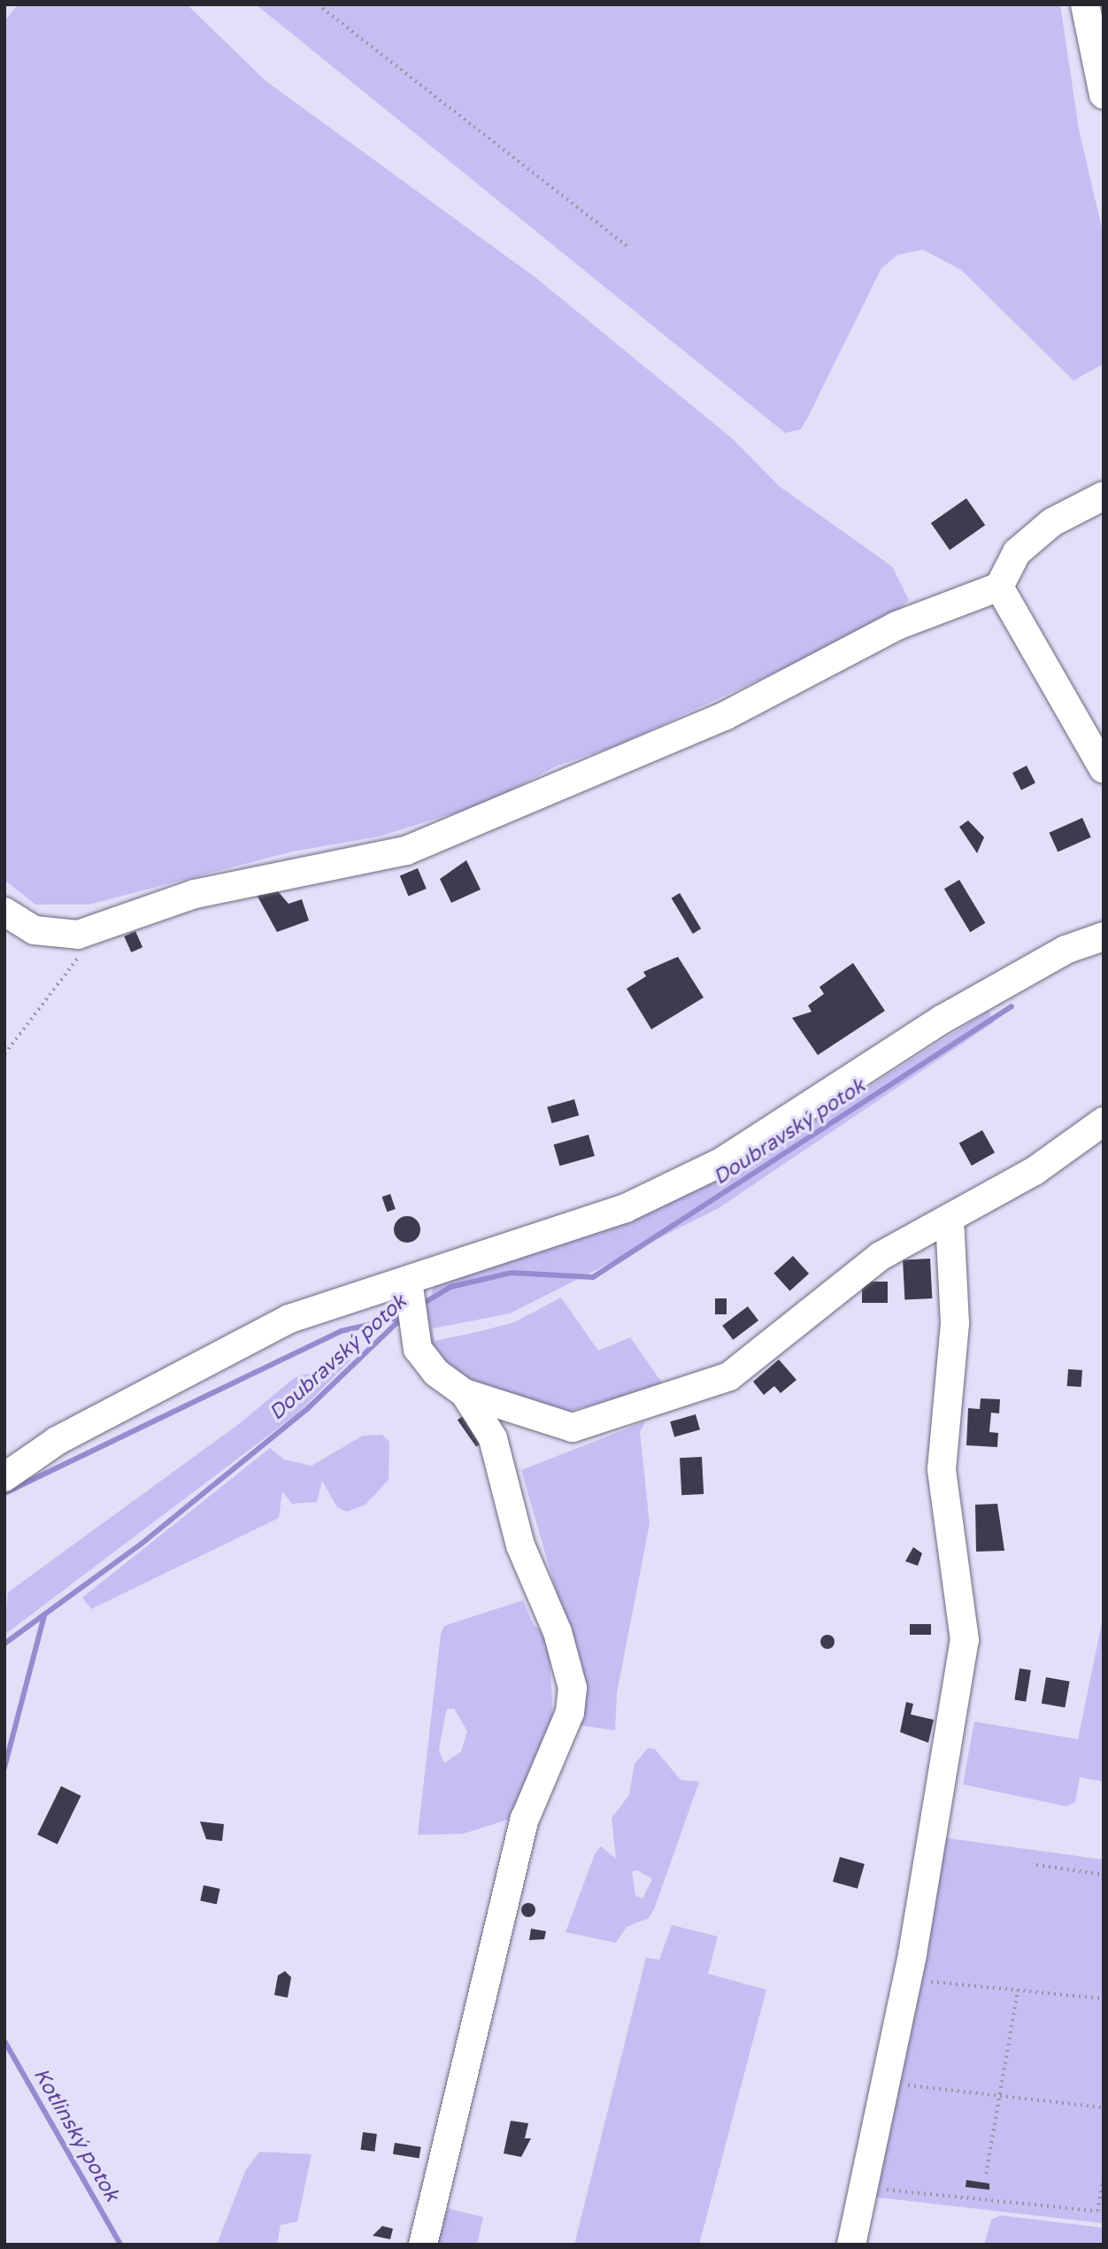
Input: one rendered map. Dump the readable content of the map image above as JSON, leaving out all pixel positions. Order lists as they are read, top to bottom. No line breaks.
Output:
{"water":["Doubravský potok","Kotlinský potok"]}
